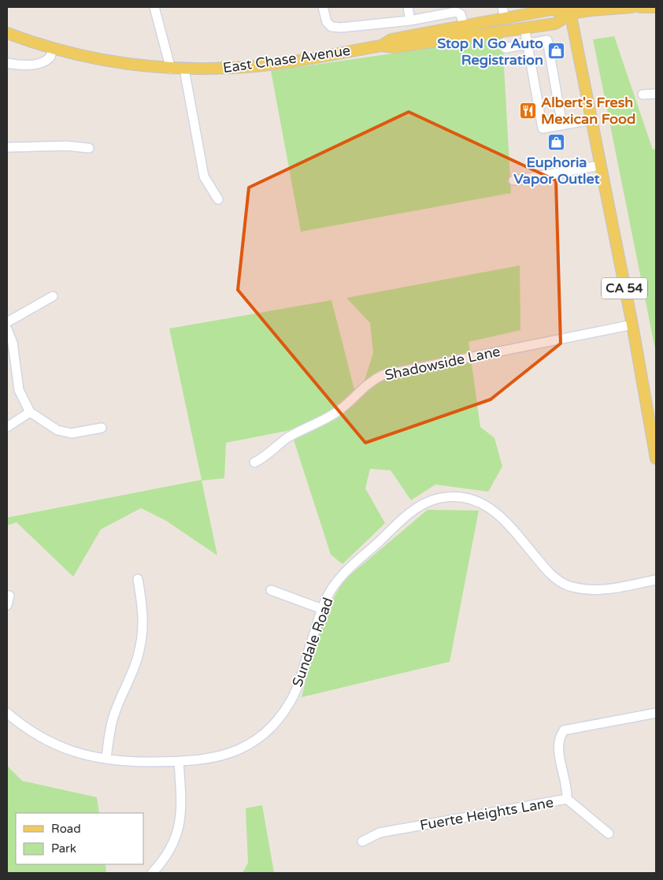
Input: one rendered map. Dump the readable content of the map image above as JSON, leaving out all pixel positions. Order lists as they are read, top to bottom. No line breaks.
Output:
{"streets":{"main road":["East Chase Avenue","CA 54"],"street":["Shadowside Lane","Sundale Road","Fuerte Heights Lane"]},"crossings":[["East Chase Avenue","CA 54"],["CA 54","Shadowside Lane"]],"places":{"shop":["Stop N Go Auto Registration","Euphoria Vapor Outlet"],"restaurant":["Albert's Fresh Mexican Food"]},"legend":["Road","Park"]}
